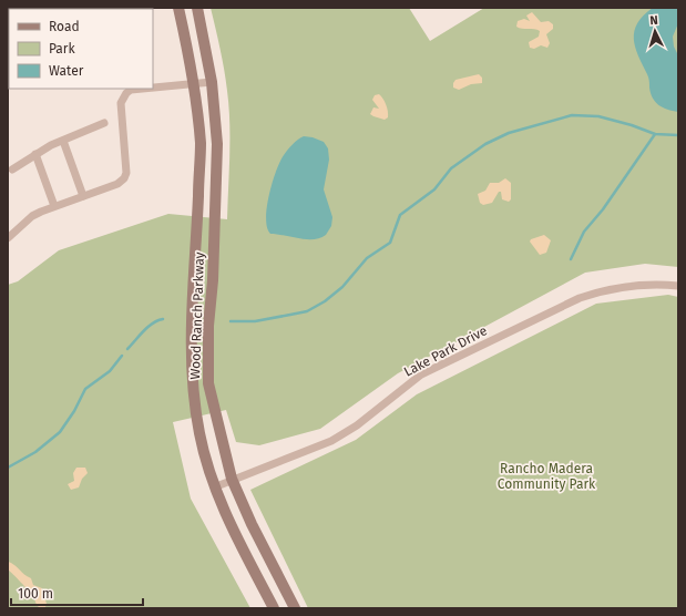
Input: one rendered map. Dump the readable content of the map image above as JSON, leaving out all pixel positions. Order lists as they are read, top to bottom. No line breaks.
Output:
{"streets":{"main road":["Wood Ranch Parkway"],"street":["Lake Park Drive"]},"crossings":[["Wood Ranch Parkway","Lake Park Drive"]],"parks":["Rancho Madera Community Park"],"legend":["Road","Park","Water"],"scale_bar":"100 m","north":"top"}
